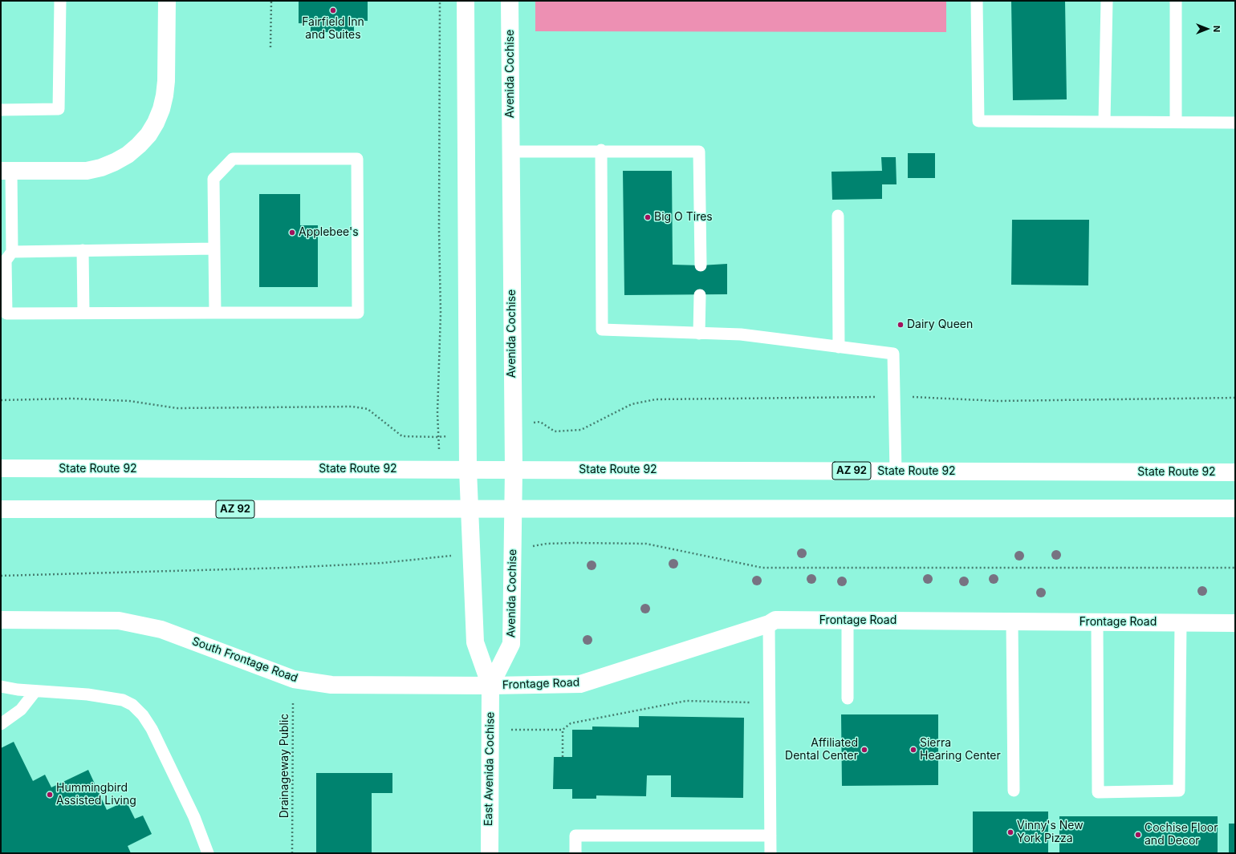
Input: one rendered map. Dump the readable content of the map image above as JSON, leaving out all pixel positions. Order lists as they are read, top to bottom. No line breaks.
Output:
{"streets":{"street":["Avenida Cochise","State Route 92","AZ 92","Frontage Road","South Frontage Road","East Avenida Cochise"],"path":["Drainageway Public"]},"crossings":[["Avenida Cochise","State Route 92"],["Avenida Cochise","AZ 92"],["Avenida Cochise","Frontage Road"],["Avenida Cochise","South Frontage Road"],["Avenida Cochise","East Avenida Cochise"],["Frontage Road","South Frontage Road"],["Frontage Road","East Avenida Cochise"],["South Frontage Road","Drainageway Public"],["South Frontage Road","East Avenida Cochise"]],"places":["Fairfield Inn and Suites","Big O Tires","Applebee's","Dairy Queen","Affiliated Dental Center","Sierra Hearing Center","Hummingbird Assisted Living","Vinny's New York Pizza","Cochise Floor and Decor"],"north":"right"}
